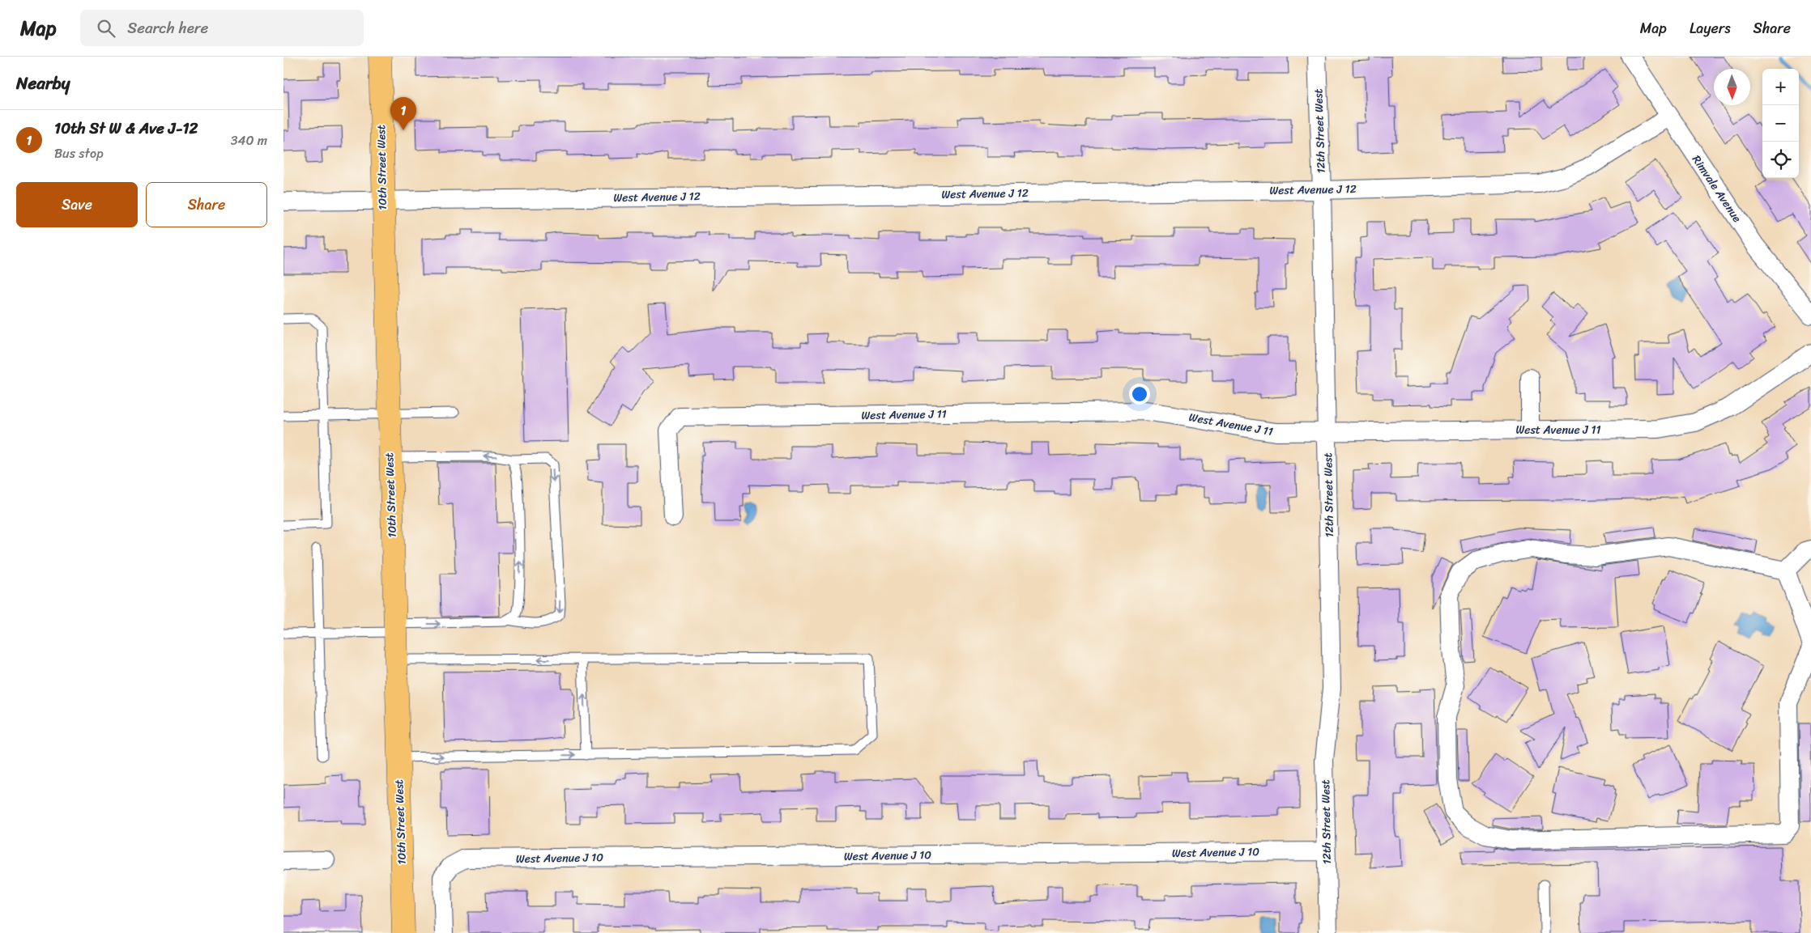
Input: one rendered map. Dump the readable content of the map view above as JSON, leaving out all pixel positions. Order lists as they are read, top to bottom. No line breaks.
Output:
{"streets":{"main road":["10th Street West"],"street":["12th Street West","Rimvale Avenue","West Avenue J 12","West Avenue J 11","West Avenue J 10"]},"crossings":[["12th Street West","West Avenue J 12"],["12th Street West","West Avenue J 11"],["12th Street West","West Avenue J 10"],["10th Street West","West Avenue J 12"],["Rimvale Avenue","West Avenue J 12"]],"north":"bottom","page":{"header":"Map","search":"Search here","nav":["Map","Layers","Share"],"heading":"Nearby","map_buttons":["+","−"],"pins":"1","list":[{"mark":"1","name":"10th St W & Ave J-12","note":"Bus stop","value":"340 m"}],"buttons":["Save","Share"]}}
